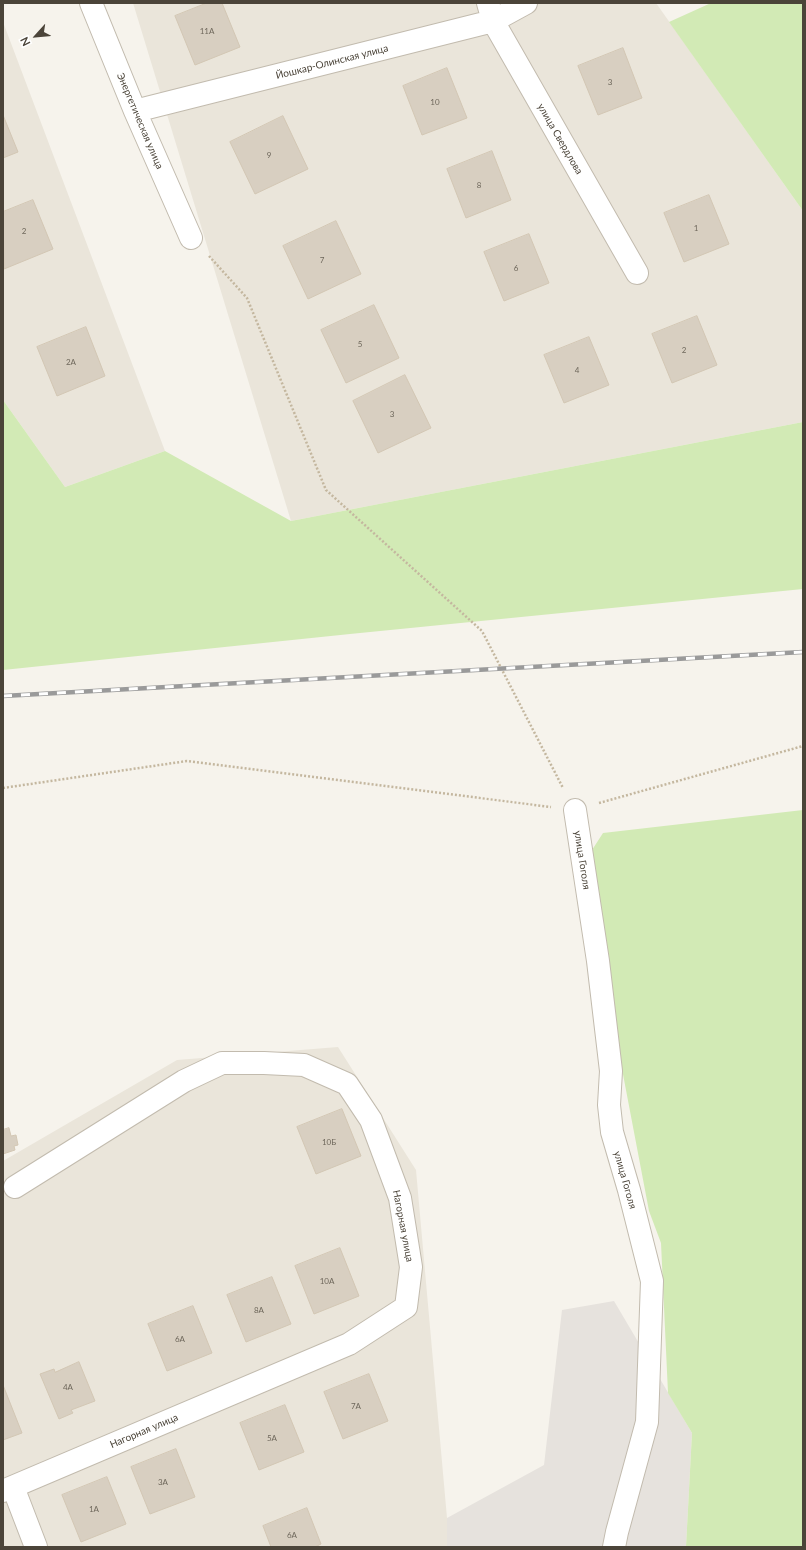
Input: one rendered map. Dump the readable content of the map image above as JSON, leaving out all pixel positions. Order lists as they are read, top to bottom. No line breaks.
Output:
{"streets":{"street":["Йошкар-Олинская улица","Энергетическая улица","улица Свердлова","улица Гоголя","Нагорная улица"]},"crossings":[["Йошкар-Олинская улица","Энергетическая улица"],["Йошкар-Олинская улица","улица Свердлова"]],"house_numbers":["11А","3","10","9","8","1","2","7","6","5","2","2А","4","3","10Б","10А","8А","6А","4А","7А","5А","3А","1А","6А"],"north":"bottom left"}
